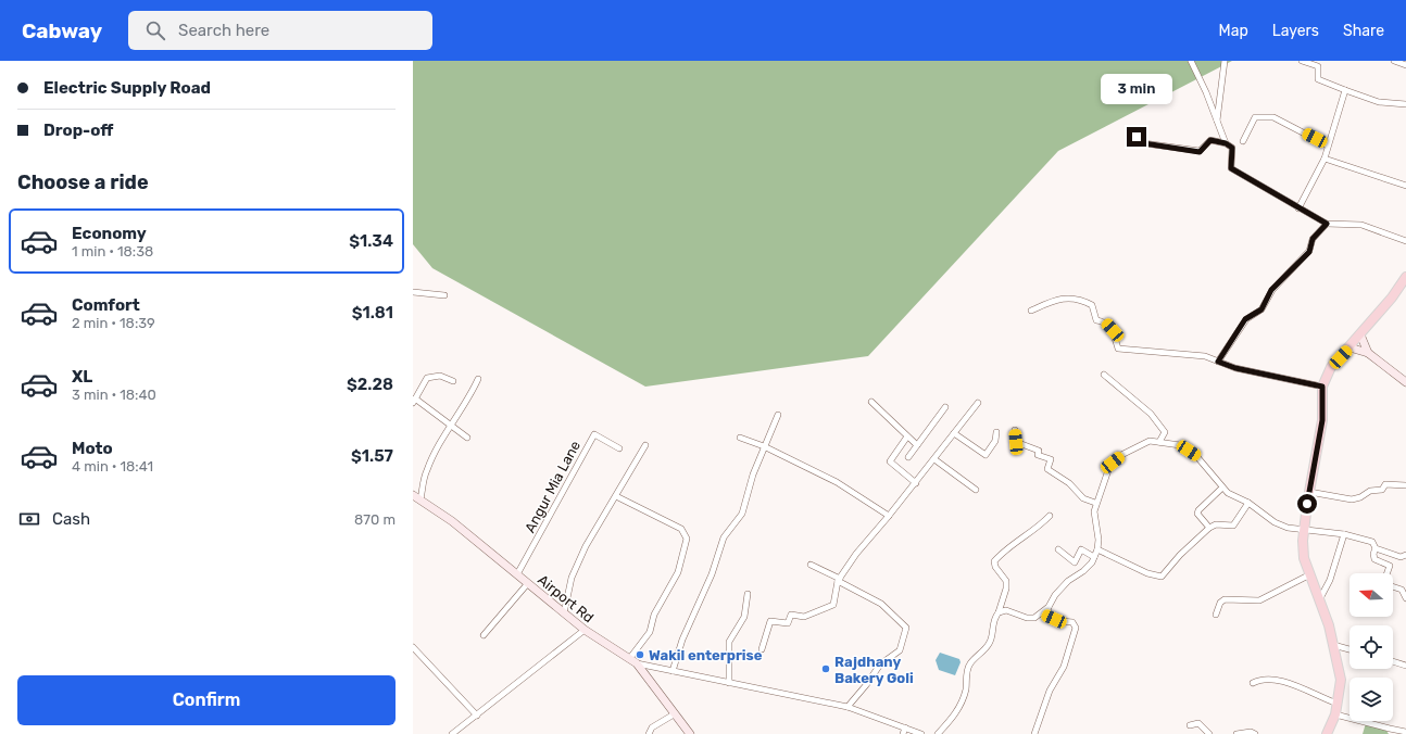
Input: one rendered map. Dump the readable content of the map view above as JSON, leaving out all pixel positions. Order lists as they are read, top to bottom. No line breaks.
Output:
{"streets":{"main road":["Airport Rd"],"street":["Angur Mia Lane"]},"crossings":[["Angur Mia Lane","Airport Rd"]],"places":["Wakil enterprise","Rajdhany Bakery Goli"],"north":"left","page":{"header":"Cabway","search":"Search here","nav":["Map","Layers","Share"],"banner":["Electric Supply Road","Drop-off"],"bubble":"3 min","heading":"Choose a ride","list":[{"name":"Economy","note":"1 min · 18:38","value":"$1.34"},{"name":"Comfort","note":"2 min · 18:39","value":"$1.81"},{"name":"XL","note":"3 min · 18:40","value":"$2.28"},{"name":"Moto","note":"4 min · 18:41","value":"$1.57"}],"pay":["Cash","870 m"],"buttons":"Confirm"}}
